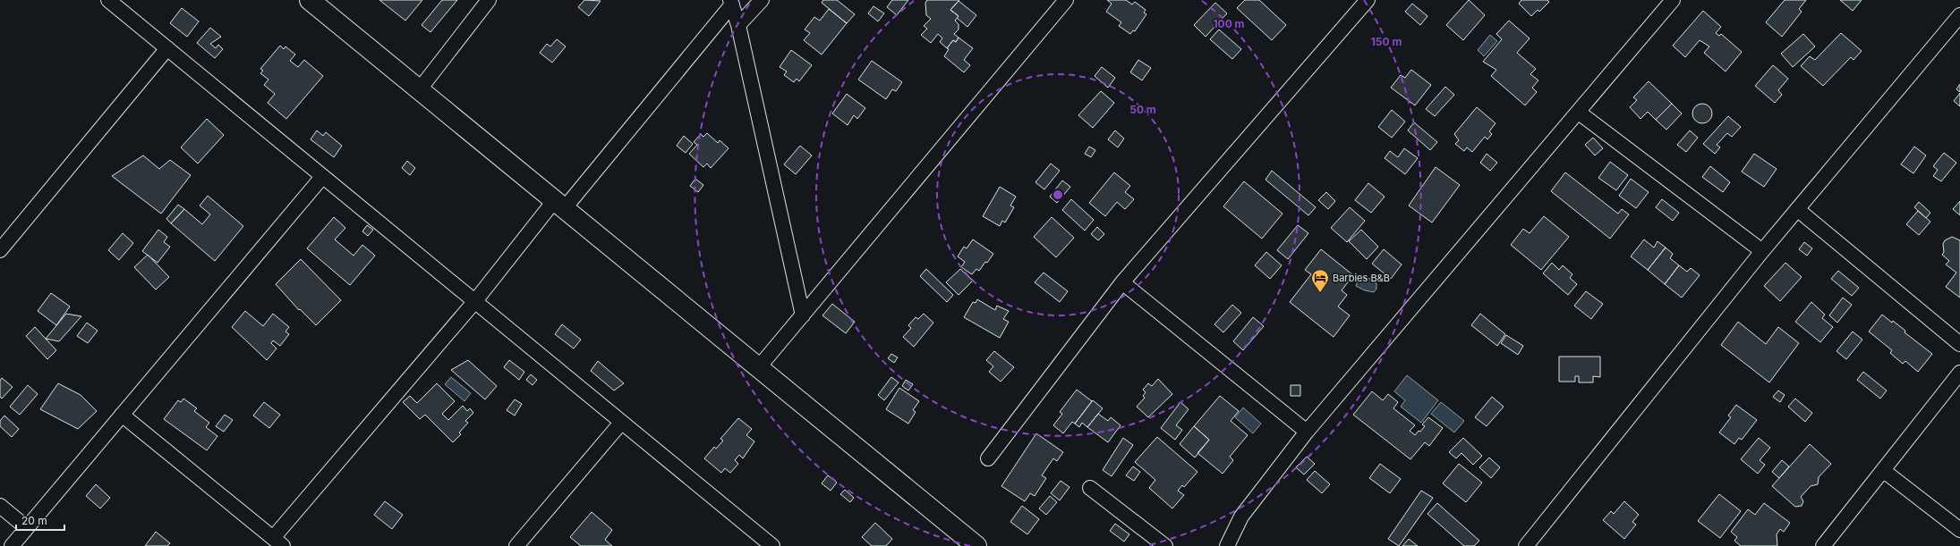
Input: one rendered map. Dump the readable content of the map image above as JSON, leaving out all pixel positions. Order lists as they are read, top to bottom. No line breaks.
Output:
{"places":{"hotel":["Barbies B&B"]},"scale_bar":"20 m","rings":["100 m","150 m","50 m"]}
